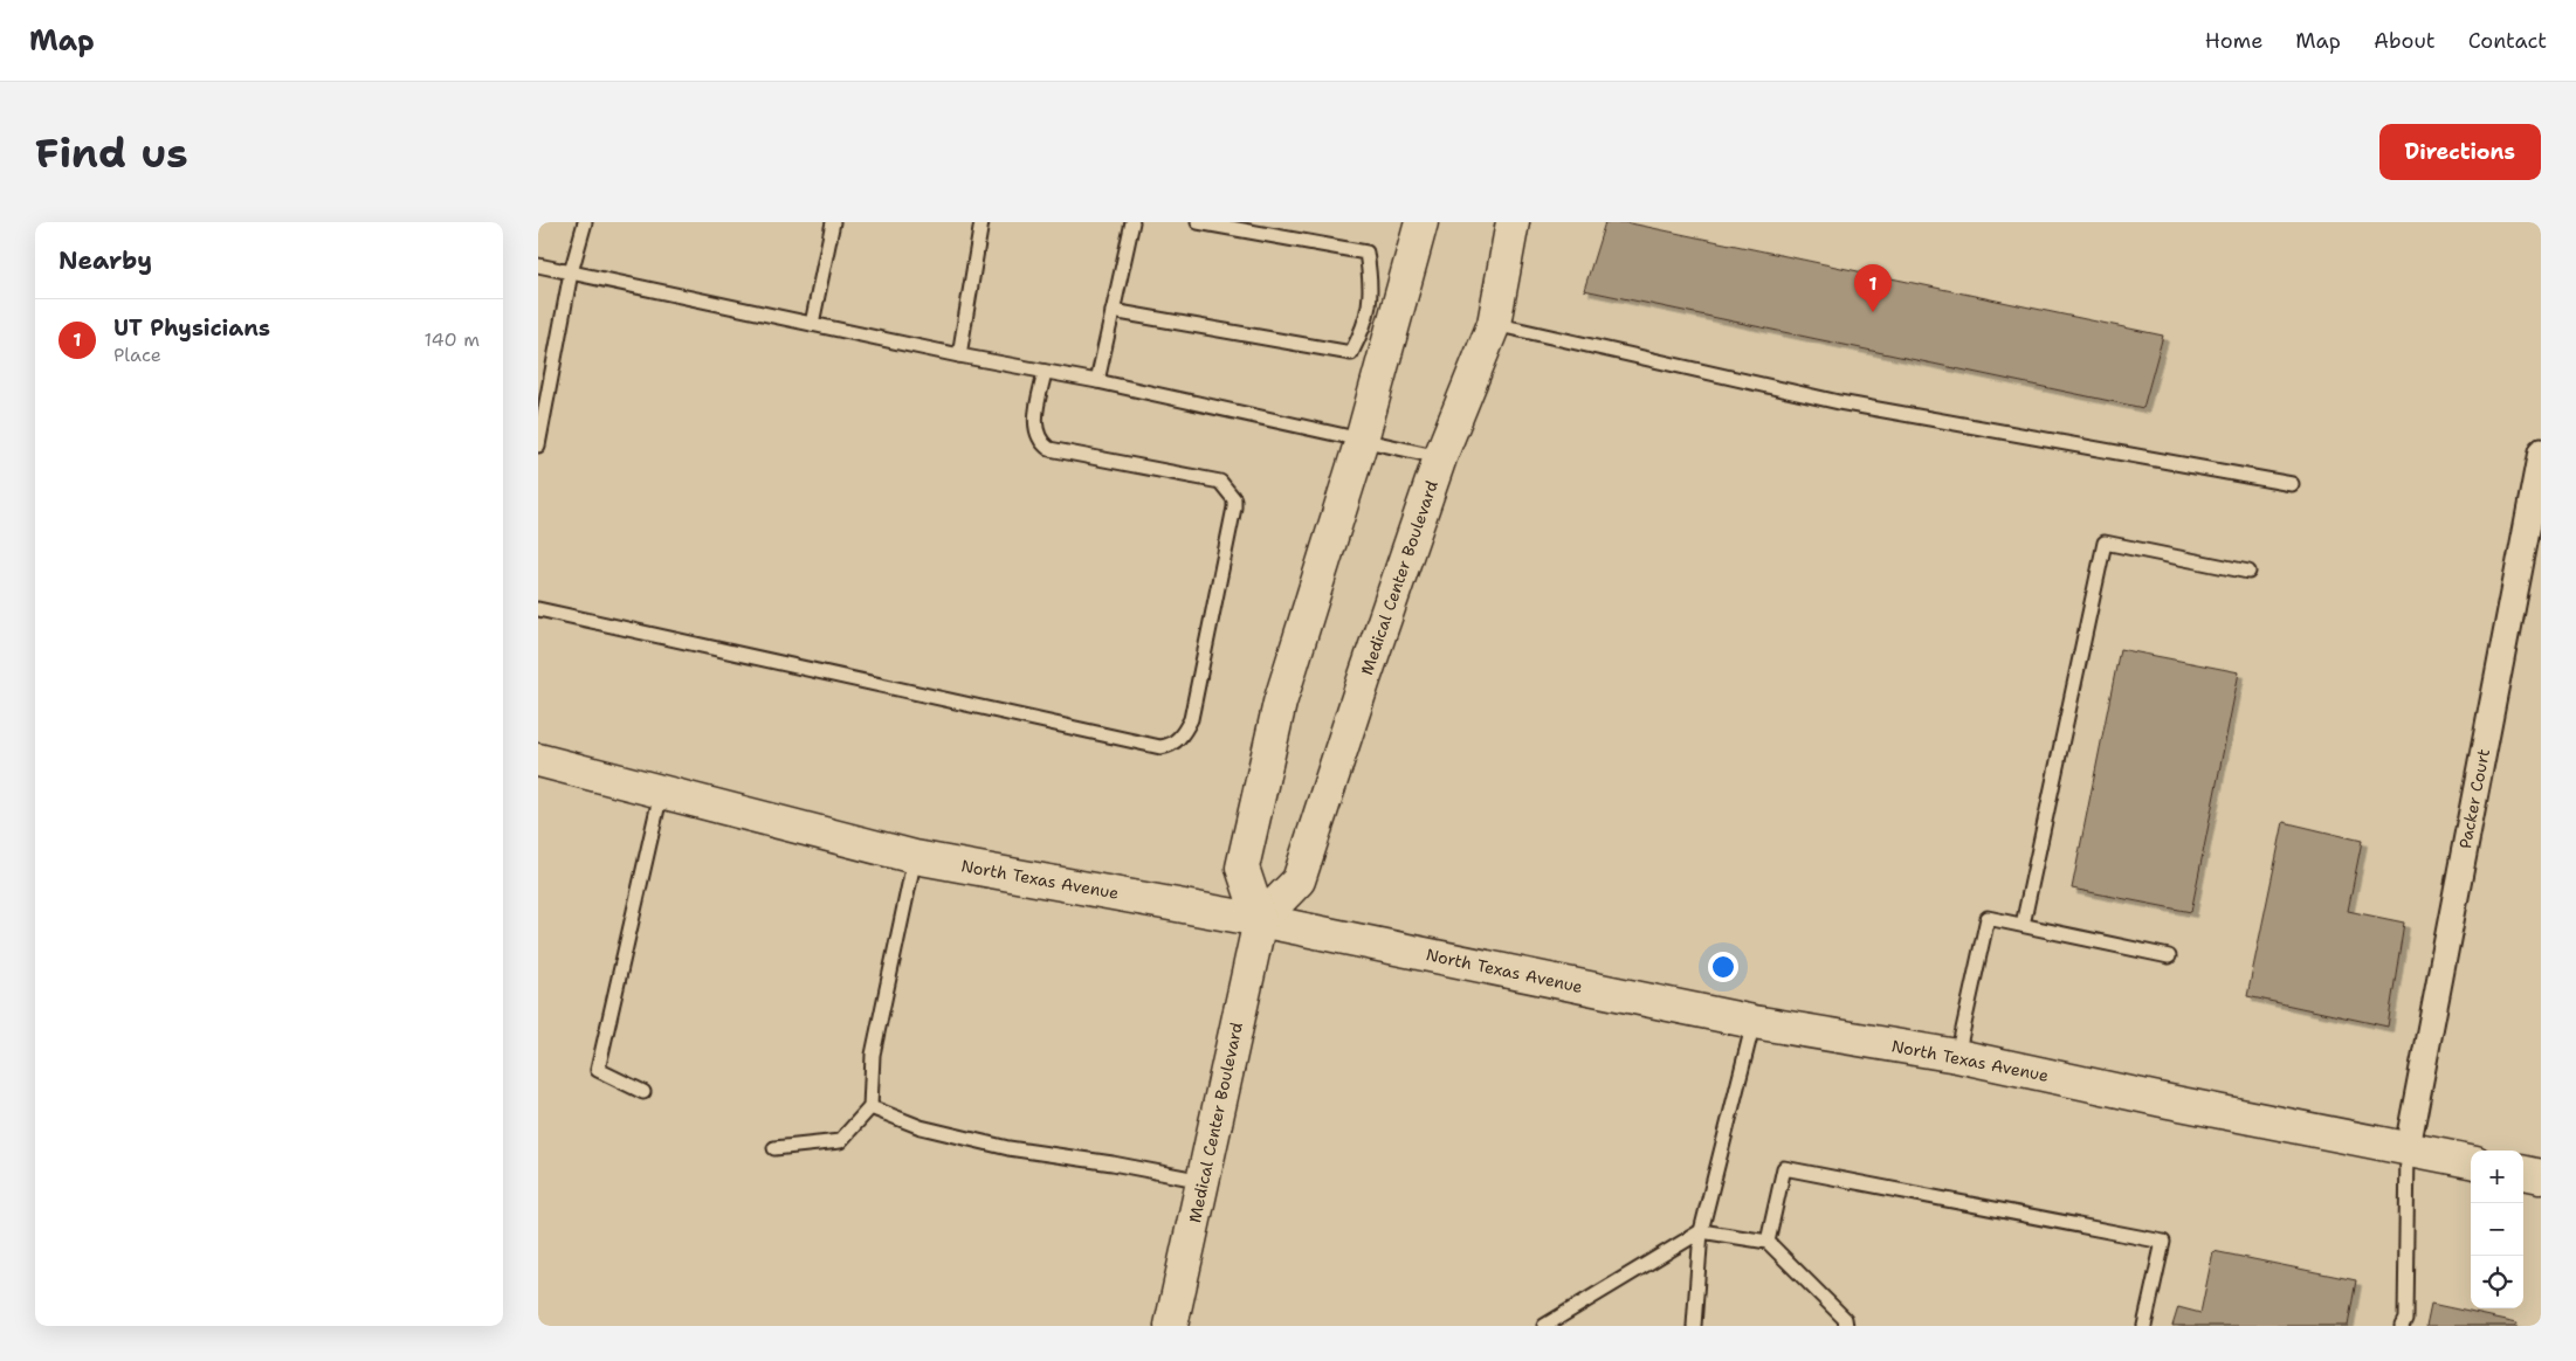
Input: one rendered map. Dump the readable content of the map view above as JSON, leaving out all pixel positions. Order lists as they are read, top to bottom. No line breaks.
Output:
{"streets":{"street":["Medical Center Boulevard","Packer Court","North Texas Avenue"]},"crossings":[["Medical Center Boulevard","North Texas Avenue"],["Packer Court","North Texas Avenue"]],"page":{"header":"Map","nav":["Home","Map","About","Contact"],"buttons":"Directions","title":"Find us","heading":"Nearby","pins":"1","list":[{"mark":"1","name":"UT Physicians","note":"Place","value":"140 m"}],"map_buttons":["+","−"]}}
